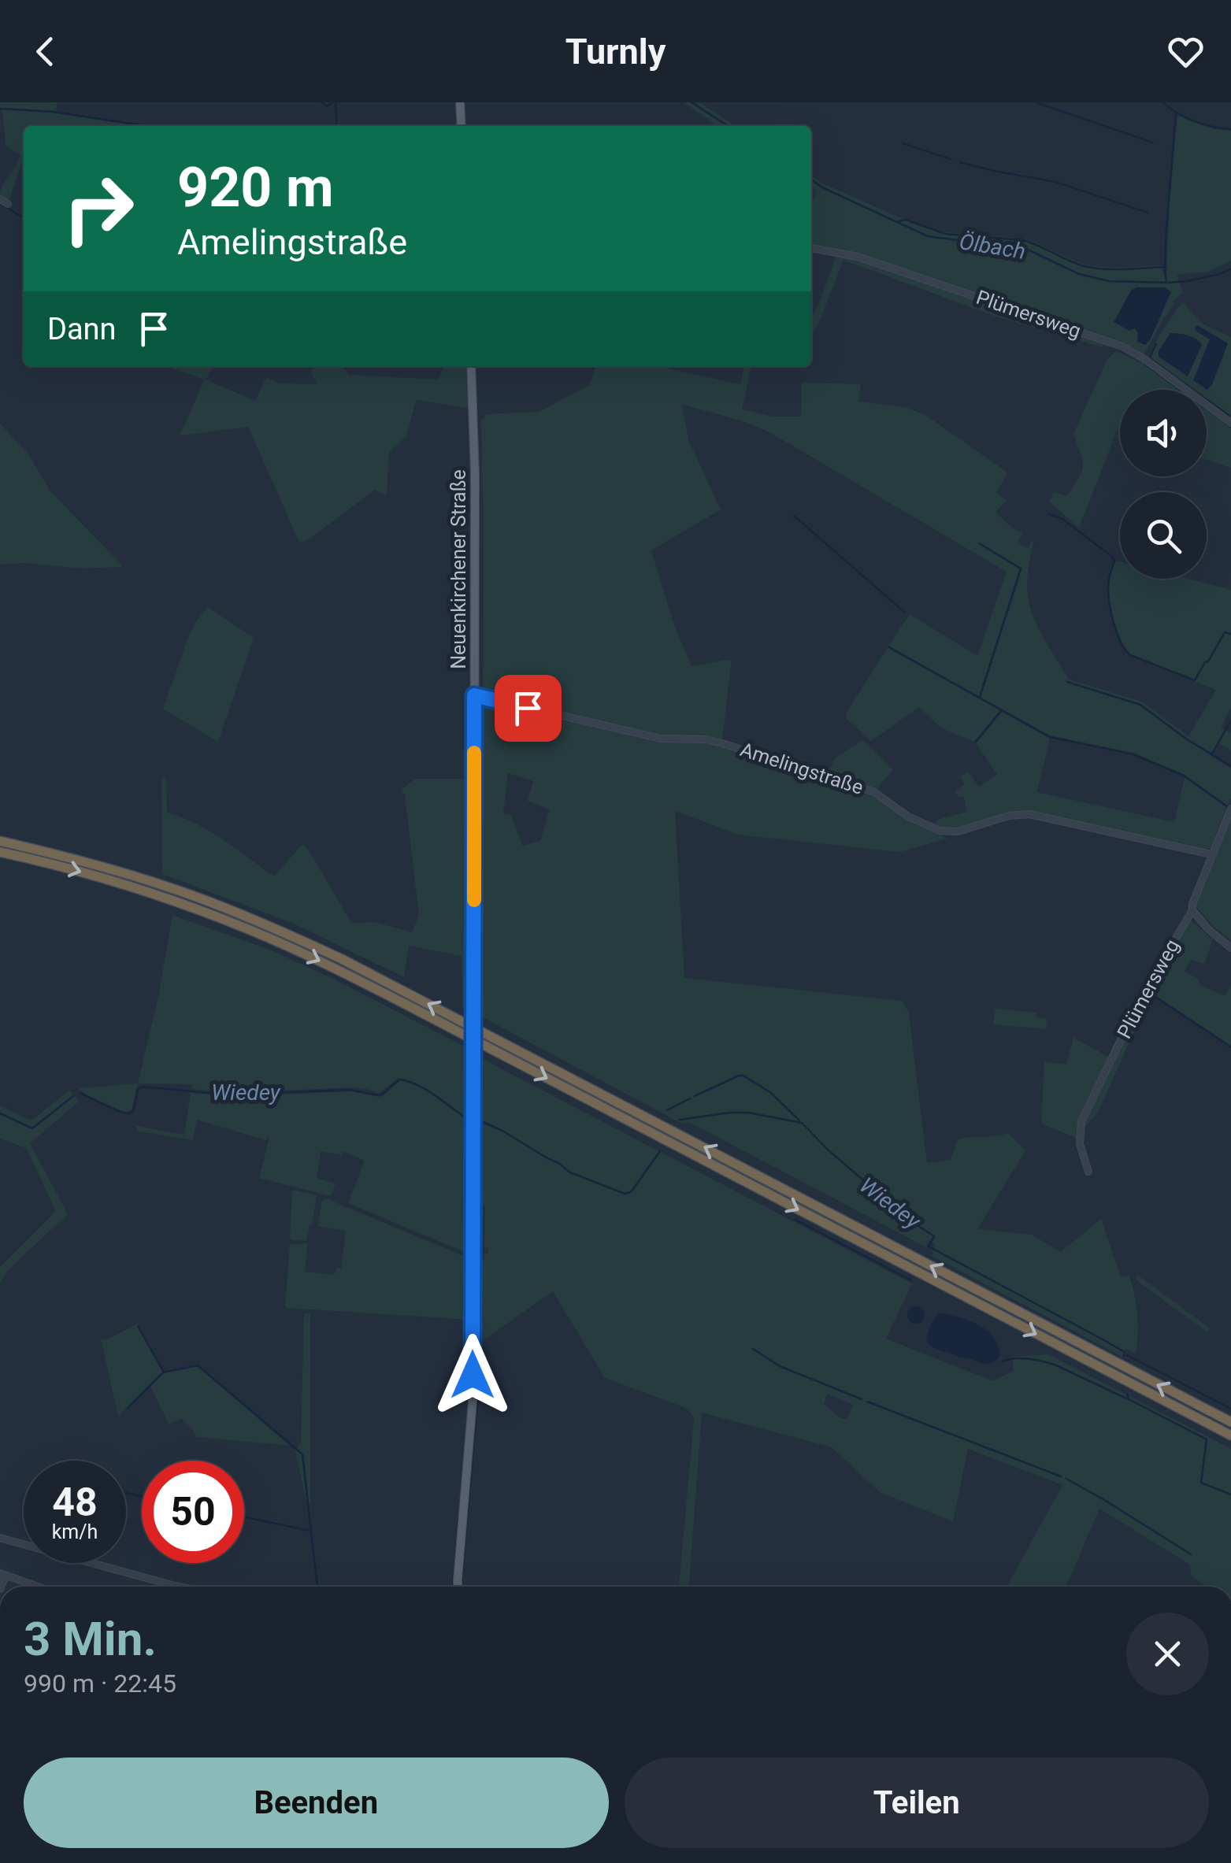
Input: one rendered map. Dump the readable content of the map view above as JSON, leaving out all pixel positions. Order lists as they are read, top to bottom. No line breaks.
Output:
{"streets":{"main road":["Neuenkirchener Straße"],"street":["Plümersweg","Amelingstraße"]},"crossings":[["Plümersweg","Amelingstraße"],["Neuenkirchener Straße","Amelingstraße"]],"water":["Ölbach","Wiedey"],"page":{"header":"Turnly","turn":["920 m","Amelingstraße"],"then":"Dann","speed":"48 km/h","limit":"50","heading":["3 Min.","990 m · 22:45"],"buttons":["Beenden","Teilen"]}}
